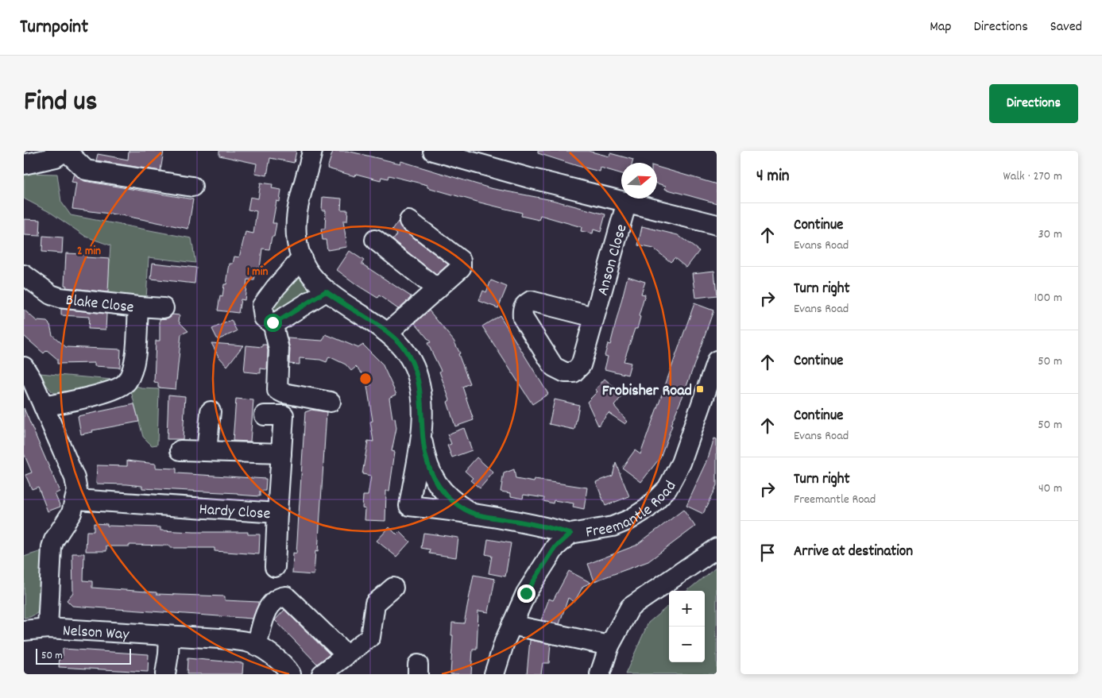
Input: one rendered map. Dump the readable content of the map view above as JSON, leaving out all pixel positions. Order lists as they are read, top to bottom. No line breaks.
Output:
{"streets":{"street":["Anson Close","Blake Close","Freemantle Road","Hardy Close","Nelson Way"]},"places":{"transit":["Frobisher Road"]},"scale_bar":"50 m","north":"right","page":{"header":"Turnpoint","nav":["Map","Directions","Saved"],"title":"Find us","buttons":"Directions","heading":["4 min","Walk · 270 m"],"list":[["Continue","Evans Road","30 m"],["Turn right","Evans Road","100 m"],["Continue","50 m"],["Continue","Evans Road","50 m"],["Turn right","Freemantle Road","40 m"],"Arrive at destination"],"map_buttons":["+","−"],"scale":"50 m"},"rings":["2 min","1 min"]}
